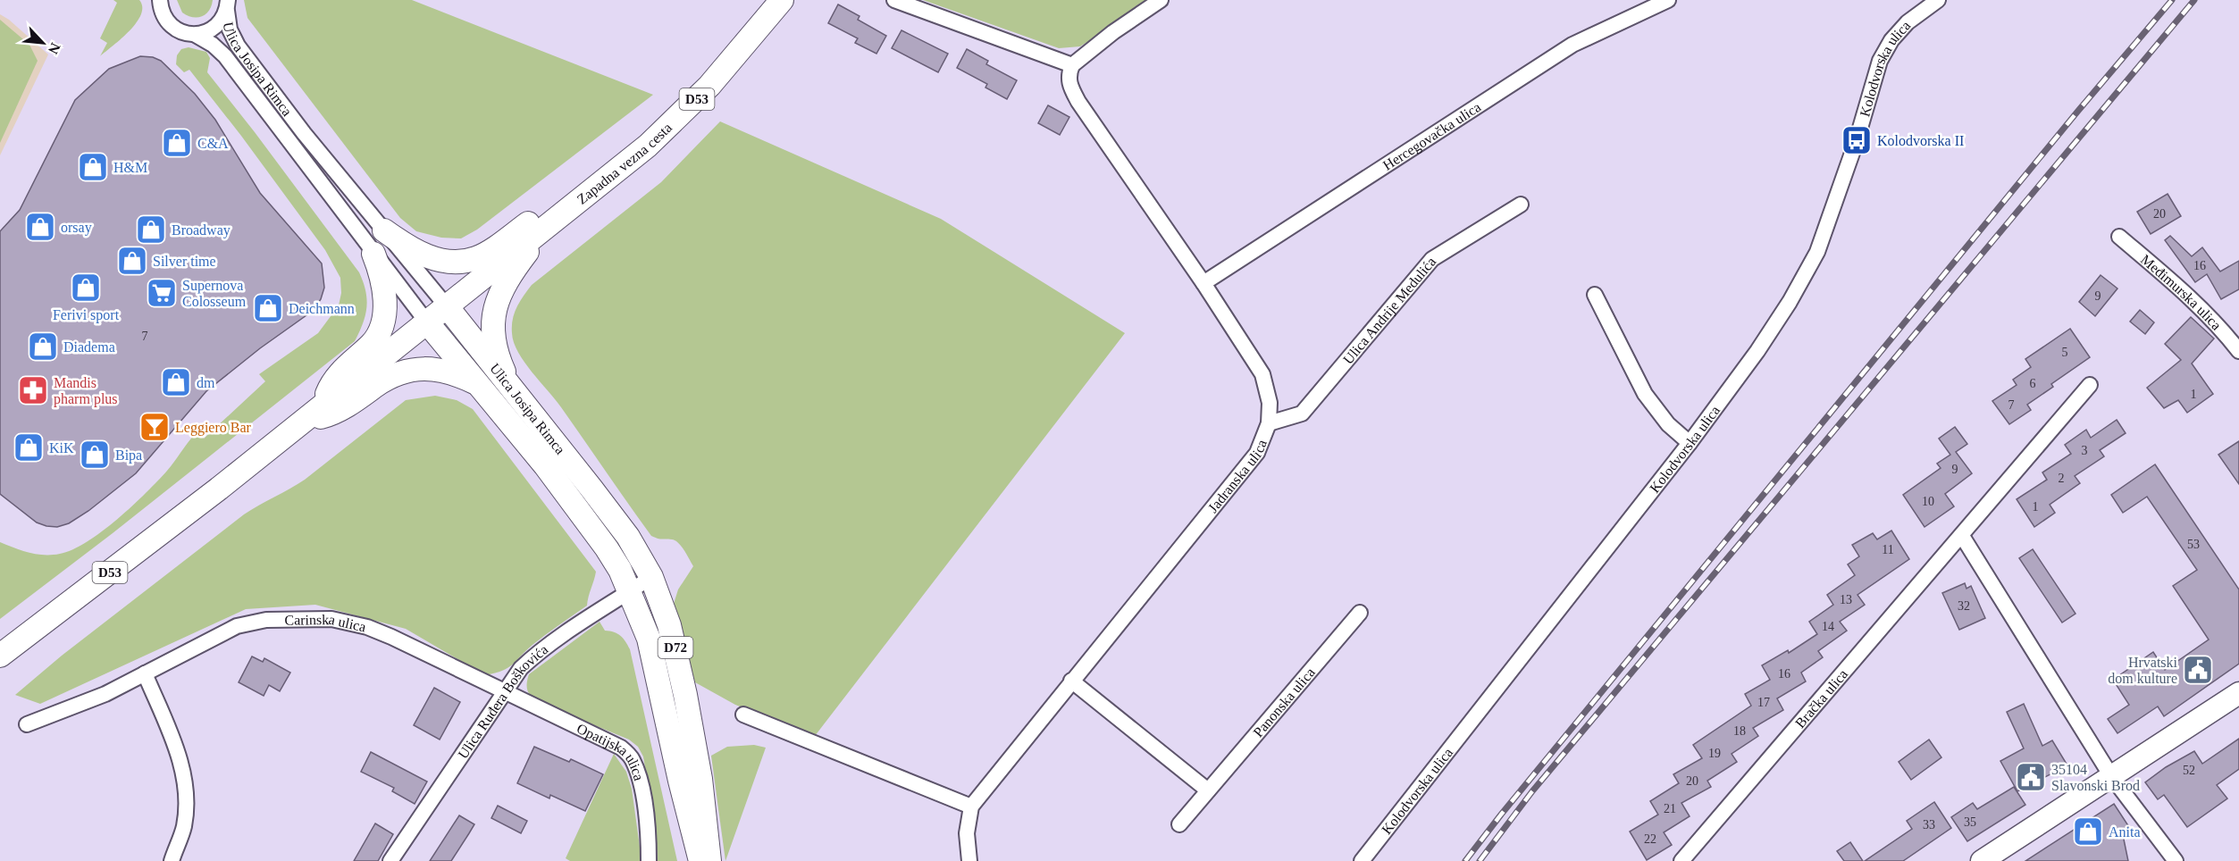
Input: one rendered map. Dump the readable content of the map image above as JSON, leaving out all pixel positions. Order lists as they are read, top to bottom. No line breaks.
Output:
{"streets":{"main road":["Ulica Josipa Rimca","D53","Zapadna vezna cesta","D72"],"street":["Kolodvorska ulica","Hercegovačka ulica","Međimurska ulica","Ulica Andrije Medulića","Jadranska ulica","Carinska ulica","Bračka ulica","Ulica Ruđera Boškovića","Panonska ulica","Opatijska ulica"]},"crossings":[["Ulica Josipa Rimca","D53"],["Ulica Josipa Rimca","Zapadna vezna cesta"],["Ulica Josipa Rimca","Ulica Ruđera Boškovića"],["D53","Zapadna vezna cesta"],["Hercegovačka ulica","Jadranska ulica"],["Ulica Andrije Medulića","Jadranska ulica"],["Carinska ulica","Ulica Ruđera Boškovića"],["Carinska ulica","Opatijska ulica"],["Ulica Ruđera Boškovića","Opatijska ulica"]],"places":{"bus stop":["Kolodvorska II"],"shop":["C&A","H&M","orsay","Broadway","Silver time","Ferivi sport","Deichmann","Diadema","dm","KiK","Bipa","Anita"],"supermarket":["Supernova Colosseum"],"pharmacy":["Mandis pharm plus"],"bar":["Leggiero Bar"],"public building":["Hrvatski dom kulture","35104 Slavonski Brod"]},"house_numbers":["20","16","9","7","5","6","1","7","3","9","2","10","1","53","11","13","32","14","16","17","18","19","52","20","21","35","33","22"],"north":"bottom right"}
